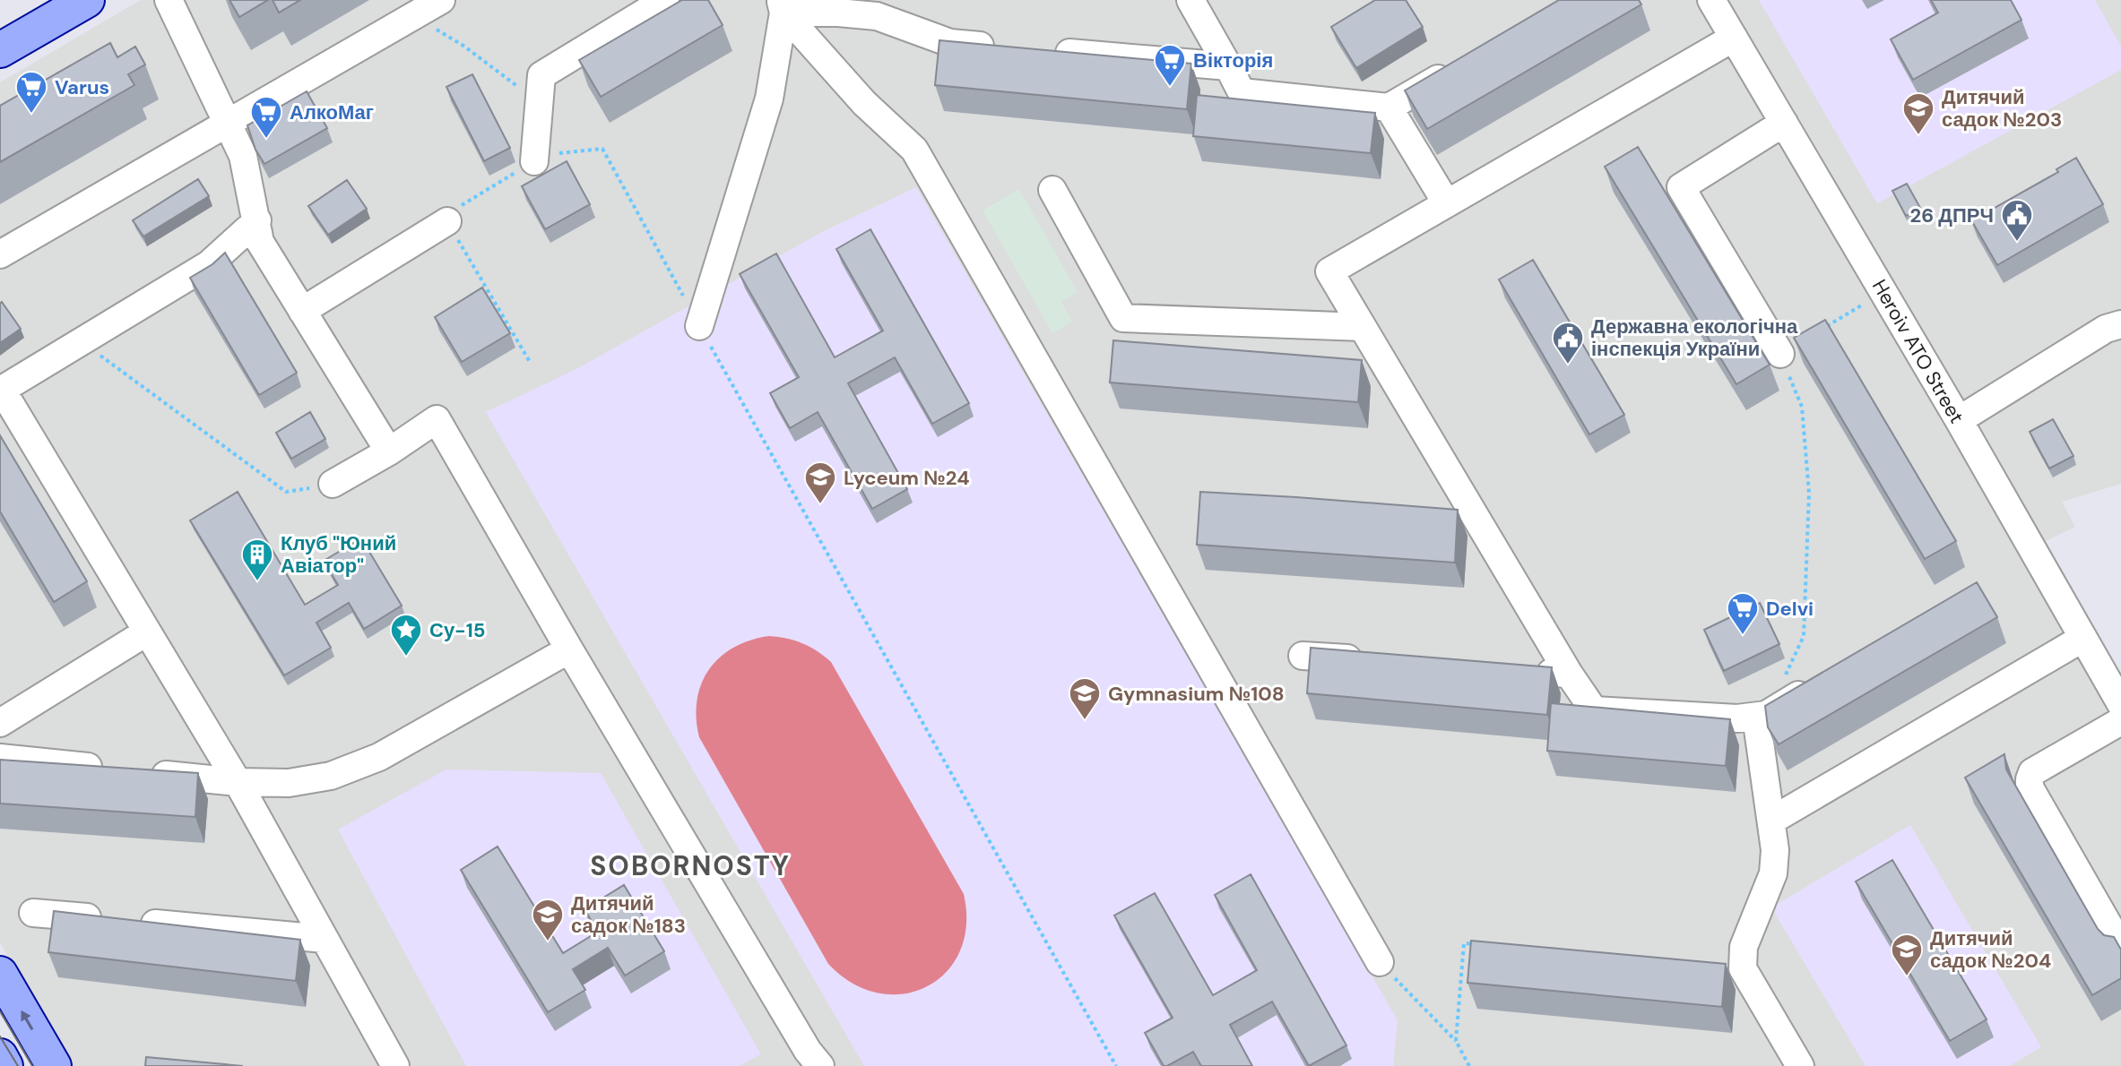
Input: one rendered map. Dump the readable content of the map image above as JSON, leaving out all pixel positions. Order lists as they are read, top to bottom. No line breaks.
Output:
{"streets":{"street":["Heroiv ATO Street"]},"districts":["SOBORNOSTY"],"places":{"supermarket":["Вікторія","Varus","АлкоМаг","Delvi"],"school or university":["Дитячий садок №203","Lyceum №24","Gymnasium №108","Дитячий садок №183","Дитячий садок №204"],"public building":["26 ДПРЧ","Державна екологічна інспекція України"],"building":["Клуб \"Юний Авіатор\""],"place":["Су-15"]}}
